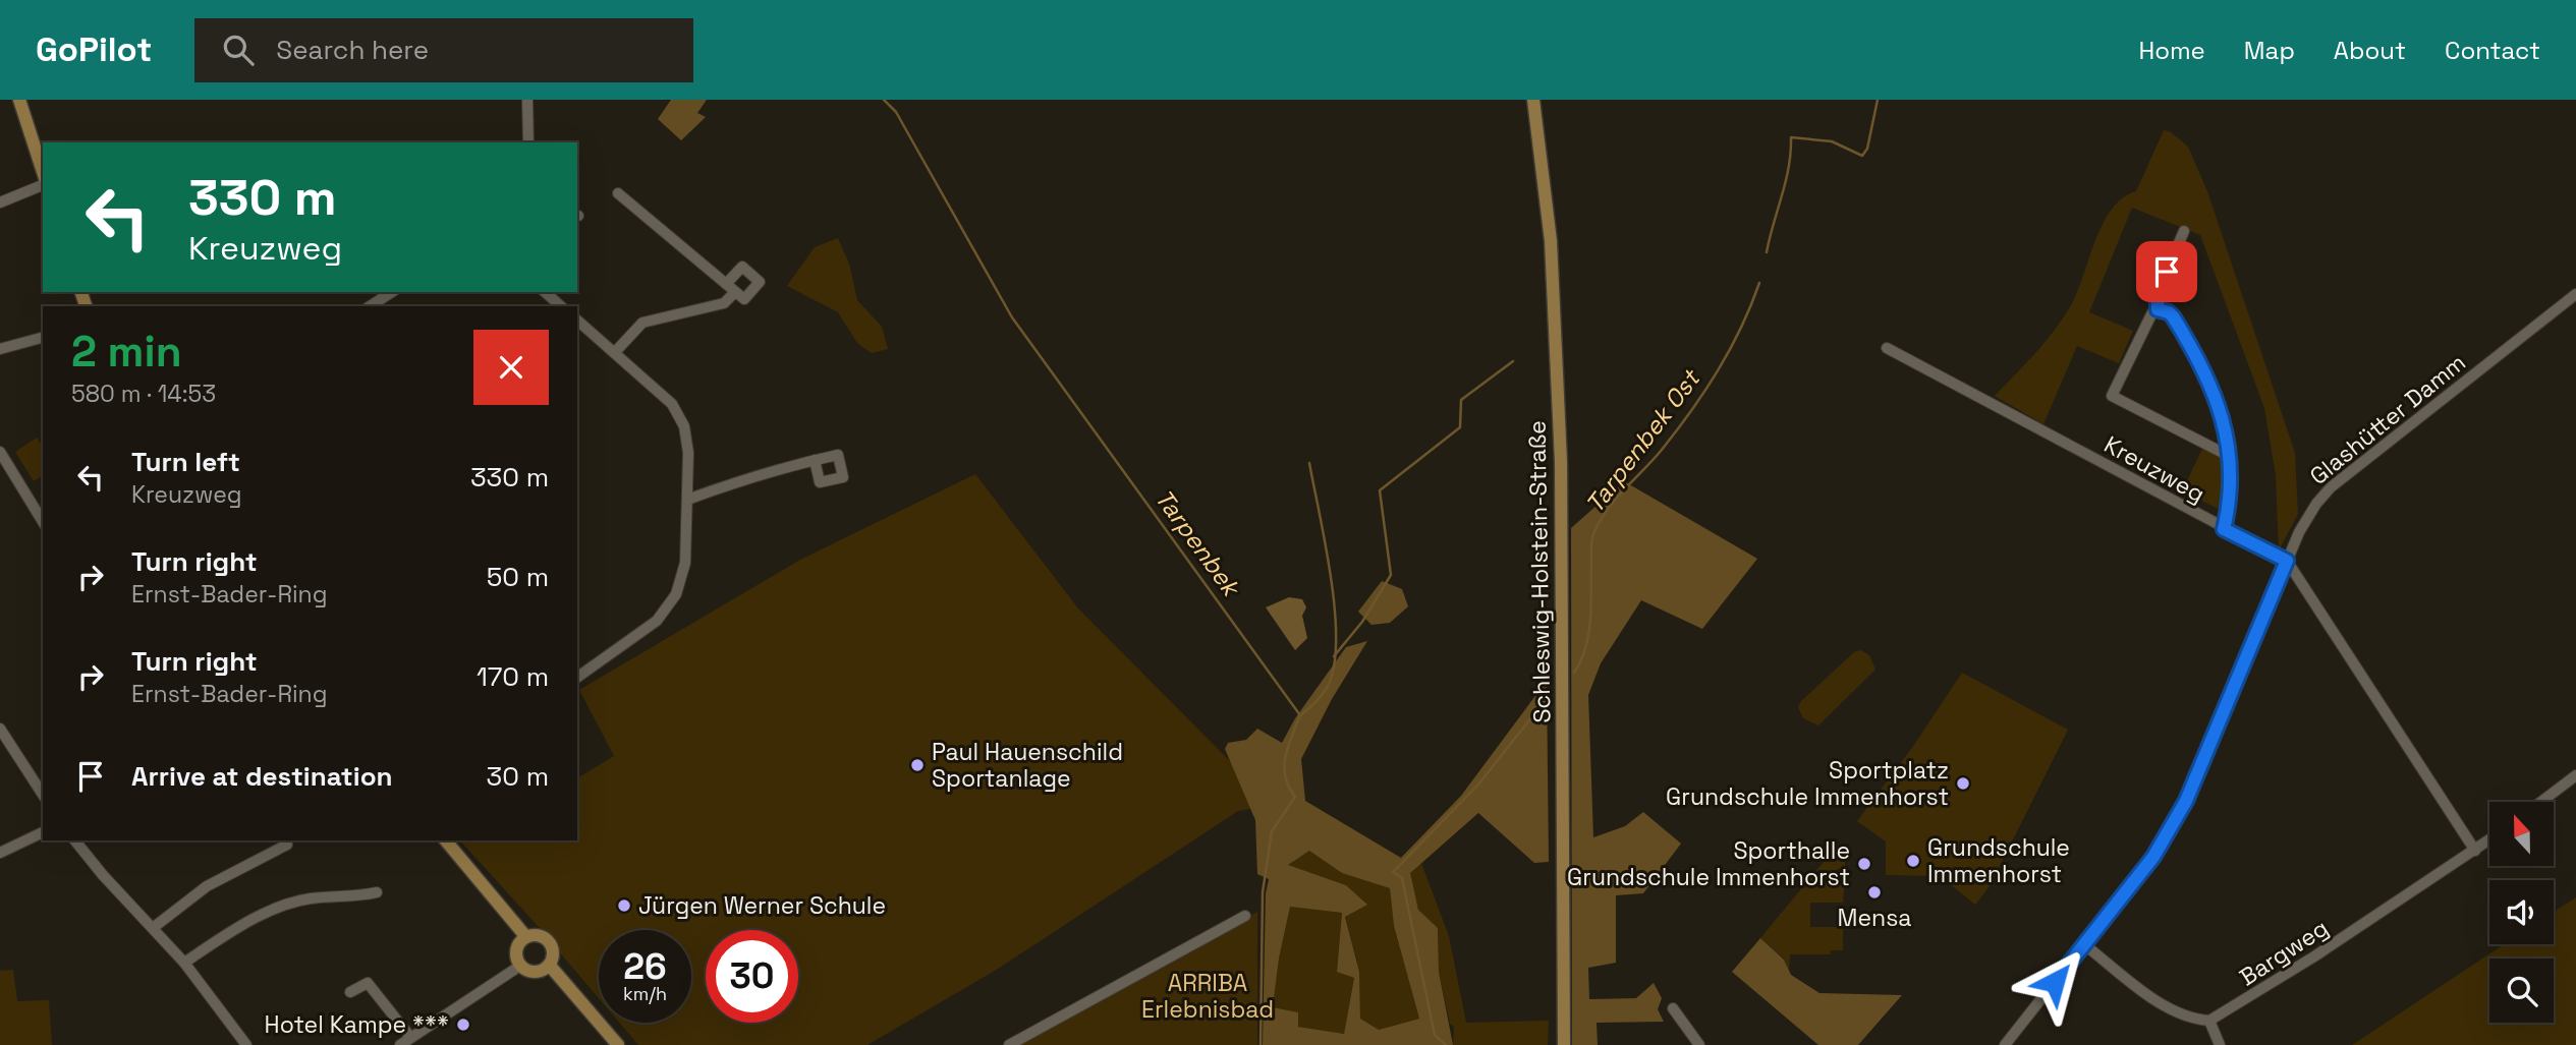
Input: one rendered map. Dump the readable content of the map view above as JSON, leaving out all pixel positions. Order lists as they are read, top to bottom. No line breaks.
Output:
{"streets":{"main road":["Schleswig-Holstein-Straße"],"street":["Glashütter Damm","Kreuzweg","Bargweg"]},"crossings":[["Glashütter Damm","Kreuzweg"]],"water":["Tarpenbek Ost","Tarpenbek"],"parks":["ARRIBA Erlebnisbad"],"places":["Paul Hauenschild Sportanlage","Sportplatz Grundschule Immenhorst","Grundschule Immenhorst","Sporthalle Grundschule Immenhorst","Mensa","Jürgen Werner Schule","Hotel Kampe ***"],"north":"top","page":{"header":"GoPilot","search":"Search here","nav":["Home","Map","About","Contact"],"turn":["330 m","Kreuzweg"],"heading":["2 min","580 m · 14:53"],"list":[{"name":"Turn left","note":"Kreuzweg","value":"330 m"},{"name":"Turn right","note":"Ernst-Bader-Ring","value":"50 m"},{"name":"Turn right","note":"Ernst-Bader-Ring","value":"170 m"},{"name":"Arrive at destination","value":"30 m"}],"speed":"26 km/h","limit":"30"}}
